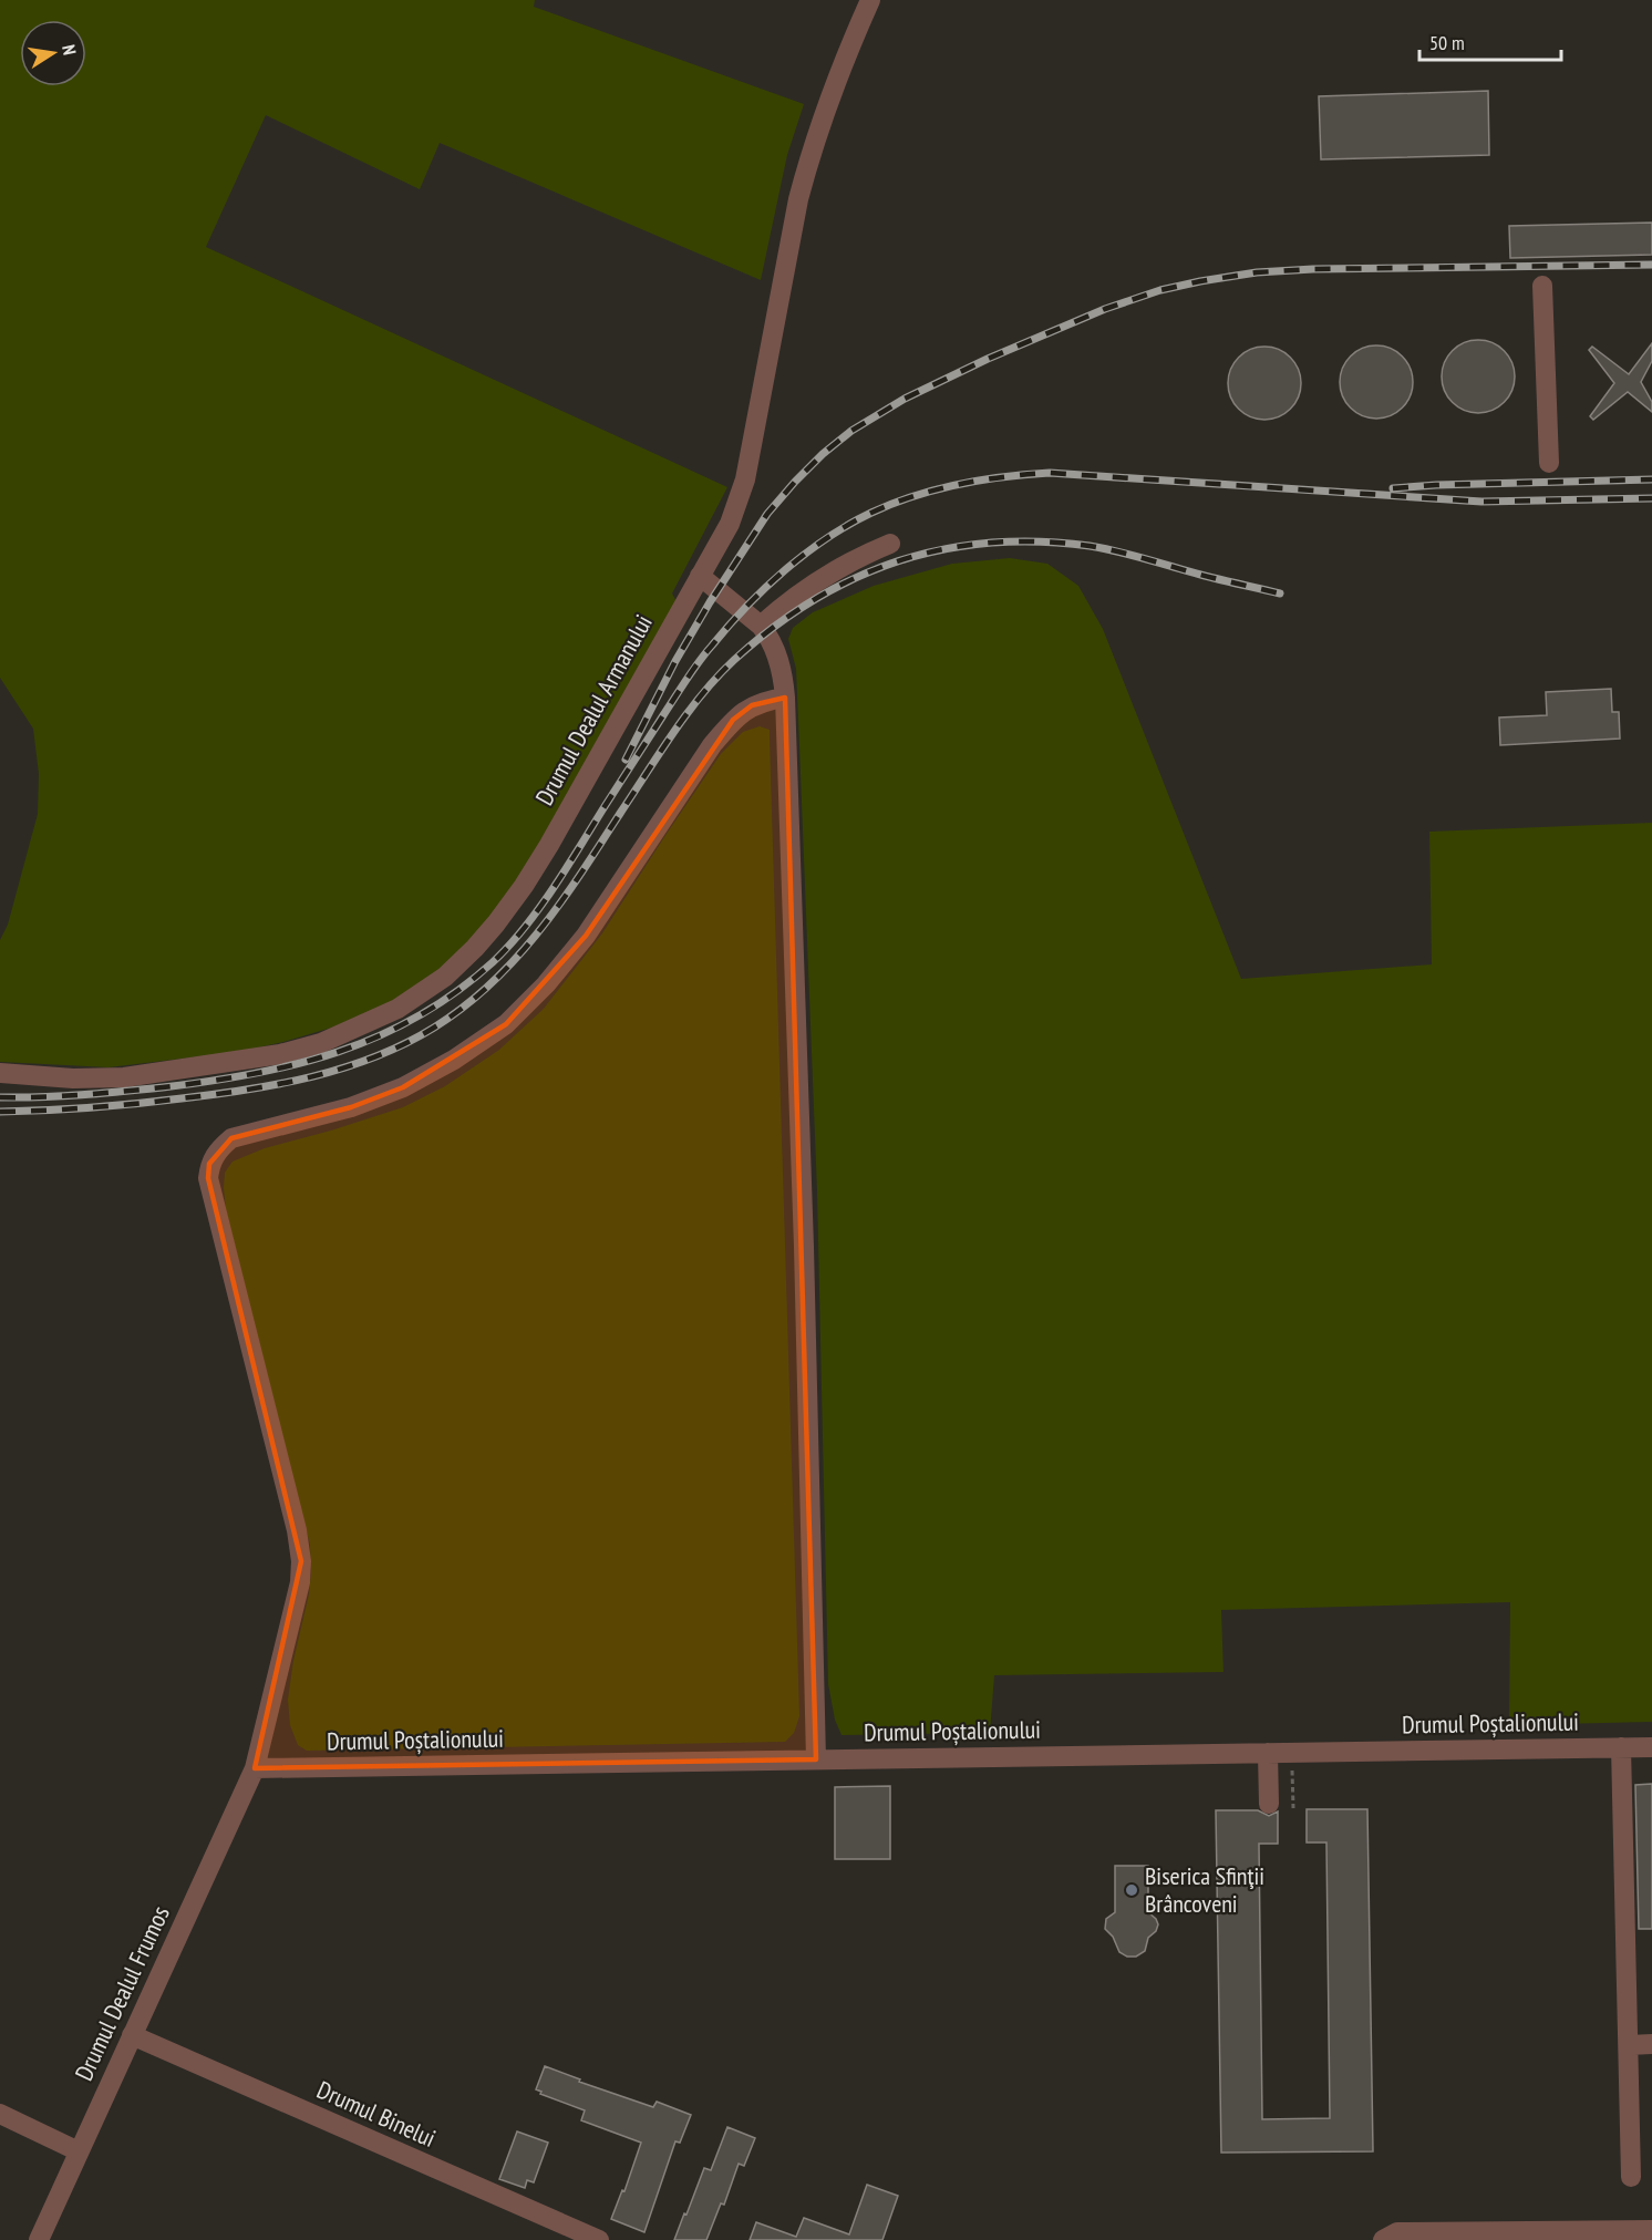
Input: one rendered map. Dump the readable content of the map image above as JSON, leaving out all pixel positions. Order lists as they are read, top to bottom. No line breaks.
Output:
{"streets":{"street":["Drumul Dealul Armanului","Drumul Poștalionului","Drumul Dealul Frumos","Drumul Binelui"]},"crossings":[["Drumul Poștalionului","Drumul Dealul Frumos"],["Drumul Dealul Frumos","Drumul Binelui"]],"places":["Biserica Sfinţii Brâncoveni"],"scale_bar":"50 m","north":"right"}
